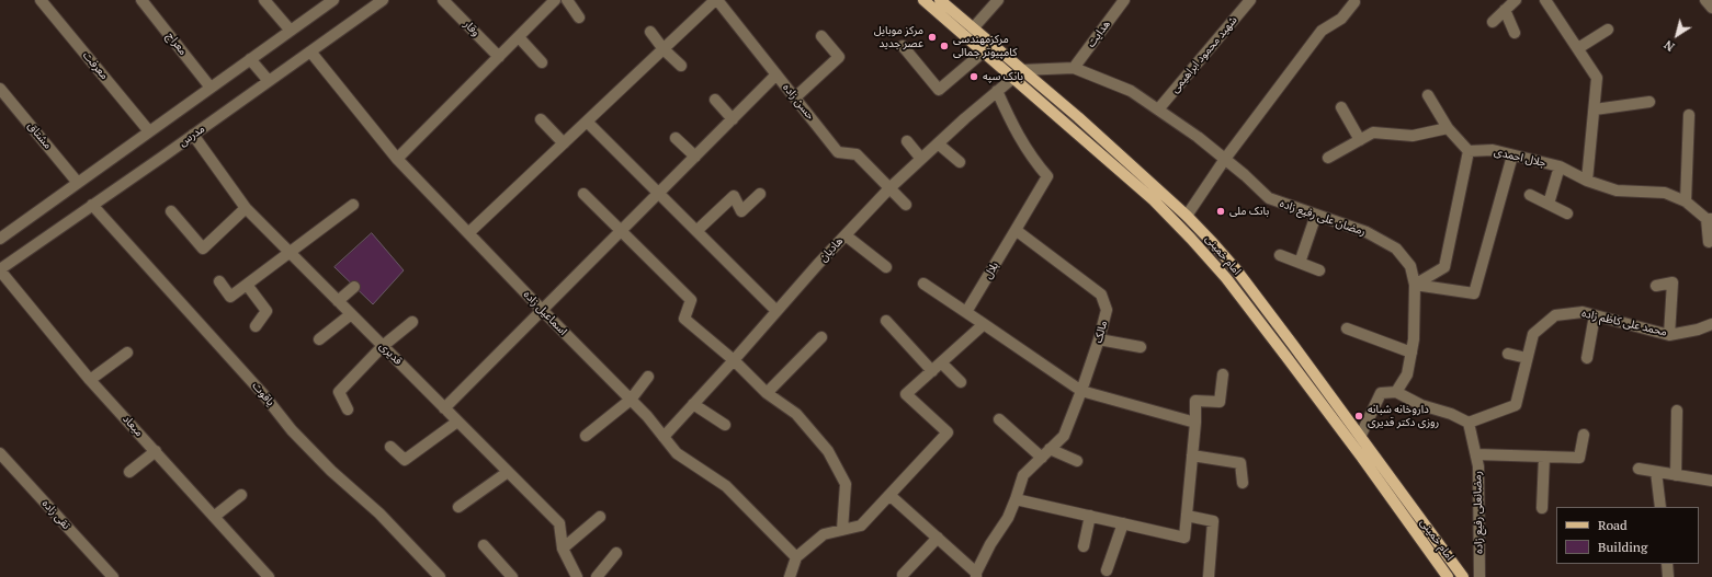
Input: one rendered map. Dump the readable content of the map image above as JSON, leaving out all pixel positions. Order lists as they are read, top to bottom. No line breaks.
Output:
{"streets":{"main road":["امام خمینی"],"street":["وقار","هدایت","معراج","شهید محمود ابراهیمی","معرفت","حسن زاده","مشتاق","مدرس","جلال احمدی","رمضان علی رفیع زاده","هادیان","بلال","اسماعیل زاده","محمد علی کاظم زاده","مالک","قدیری","یاقوت","میعاد","رمضانعلی رفیع زاده","تقی زاده"]},"crossings":[["هدایت","رمضان علی رفیع زاده"],["شهید محمود ابراهیمی","رمضان علی رفیع زاده"],["حسن زاده","هادیان"],["مدرس","اسماعیل زاده"],["مدرس","قدیری"],["مدرس","یاقوت"],["مدرس","میعاد"],["رمضان علی رفیع زاده","هادیان"],["رمضان علی رفیع زاده","امام خمینی"],["هادیان","امام خمینی"],["هادیان","اسماعیل زاده"],["بلال","مالک"],["محمد علی کاظم زاده","رمضانعلی رفیع زاده"]],"places":["مرکز موبایل عصر جدید","مرکزمهندسی کامپیوتر جمالی","بانک سپه","بانک ملی","داروخانه شبانه روزی دکتر قدیری"],"legend":["Road","Building"],"north":"bottom left"}
